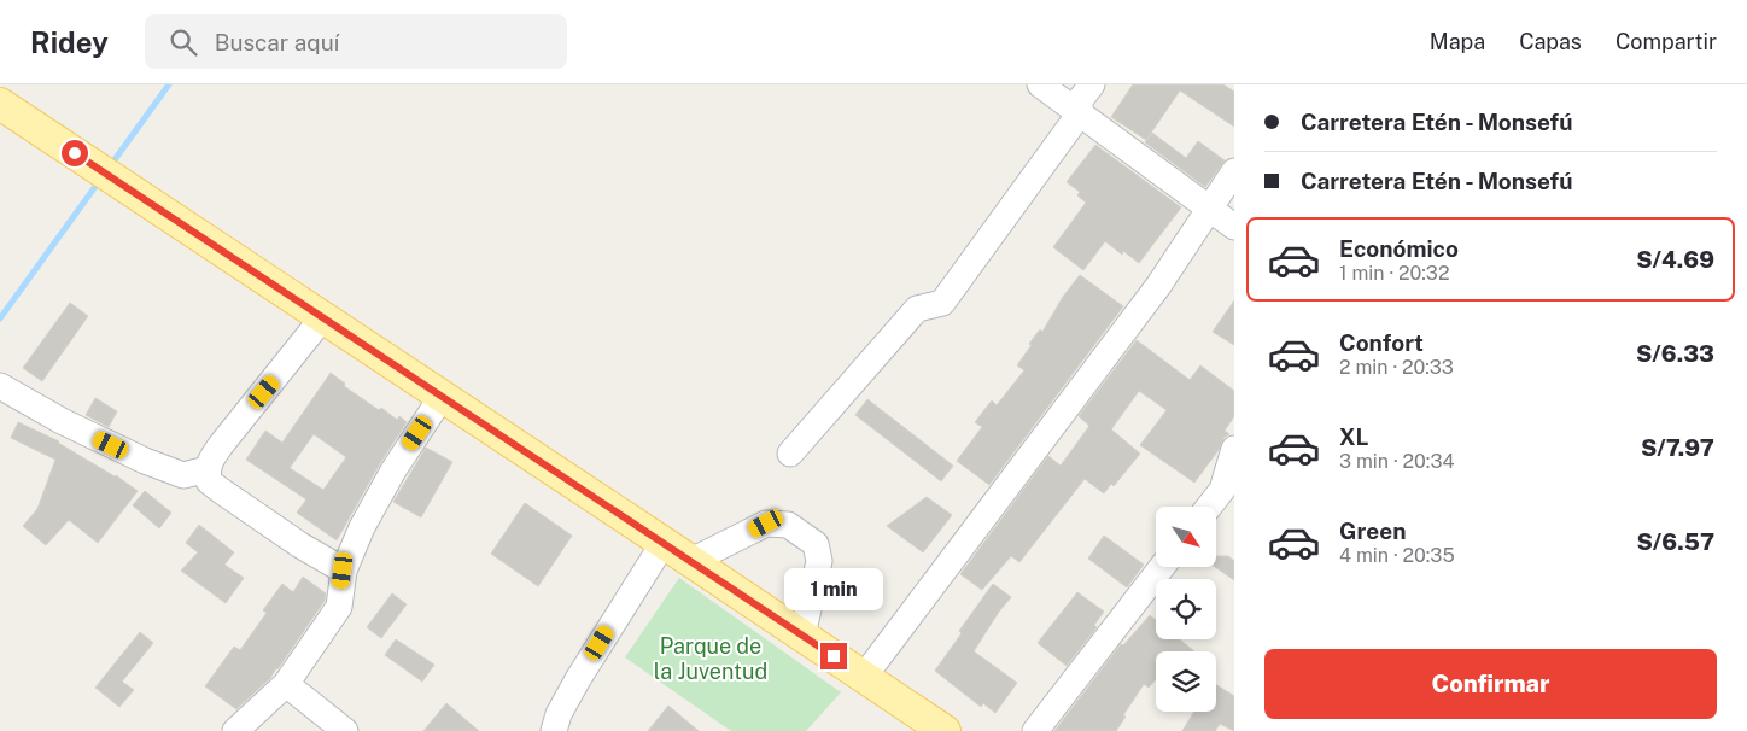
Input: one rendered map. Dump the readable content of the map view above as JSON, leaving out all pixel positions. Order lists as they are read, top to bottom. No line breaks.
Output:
{"parks":["Parque de la Juventud"],"north":"bottom right","page":{"header":"Ridey","search":"Buscar aquí","nav":["Mapa","Capas","Compartir"],"banner":["Carretera Etén - Monsefú","Carretera Etén - Monsefú"],"list":[{"name":"Económico","note":"1 min · 20:32","value":"S/4.69"},{"name":"Confort","note":"2 min · 20:33","value":"S/6.33"},{"name":"XL","note":"3 min · 20:34","value":"S/7.97"},{"name":"Green","note":"4 min · 20:35","value":"S/6.57"}],"bubble":"1 min","buttons":"Confirmar"}}
